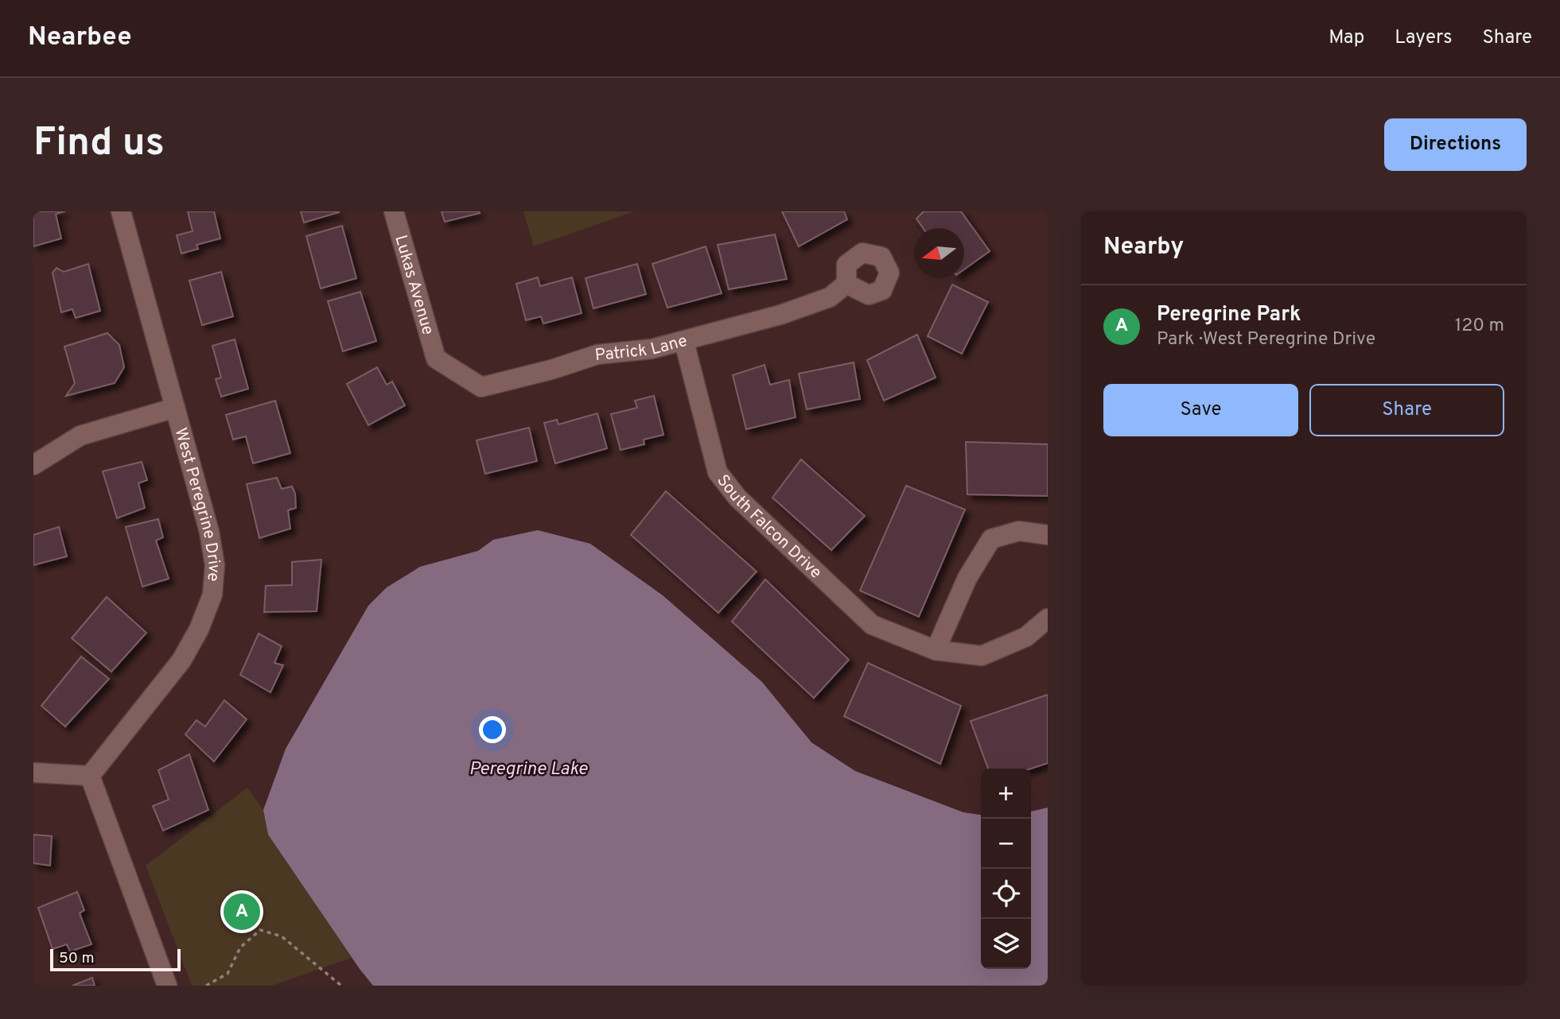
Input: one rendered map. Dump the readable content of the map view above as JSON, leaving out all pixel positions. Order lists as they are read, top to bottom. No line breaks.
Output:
{"streets":{"street":["Lukas Avenue","Patrick Lane","West Peregrine Drive","South Falcon Drive"]},"crossings":[["Lukas Avenue","Patrick Lane"],["Patrick Lane","South Falcon Drive"]],"water":["Peregrine Lake"],"scale_bar":"50 m","north":"left","page":{"header":"Nearbee","nav":["Map","Layers","Share"],"buttons":["Directions",["Save","Share"]],"title":"Find us","heading":"Nearby","list":[{"mark":"A","name":"Peregrine Park","note":"Park · West Peregrine Drive","value":"120 m"}],"map_buttons":["+","−"],"pins":"A","scale":"50 m"}}
